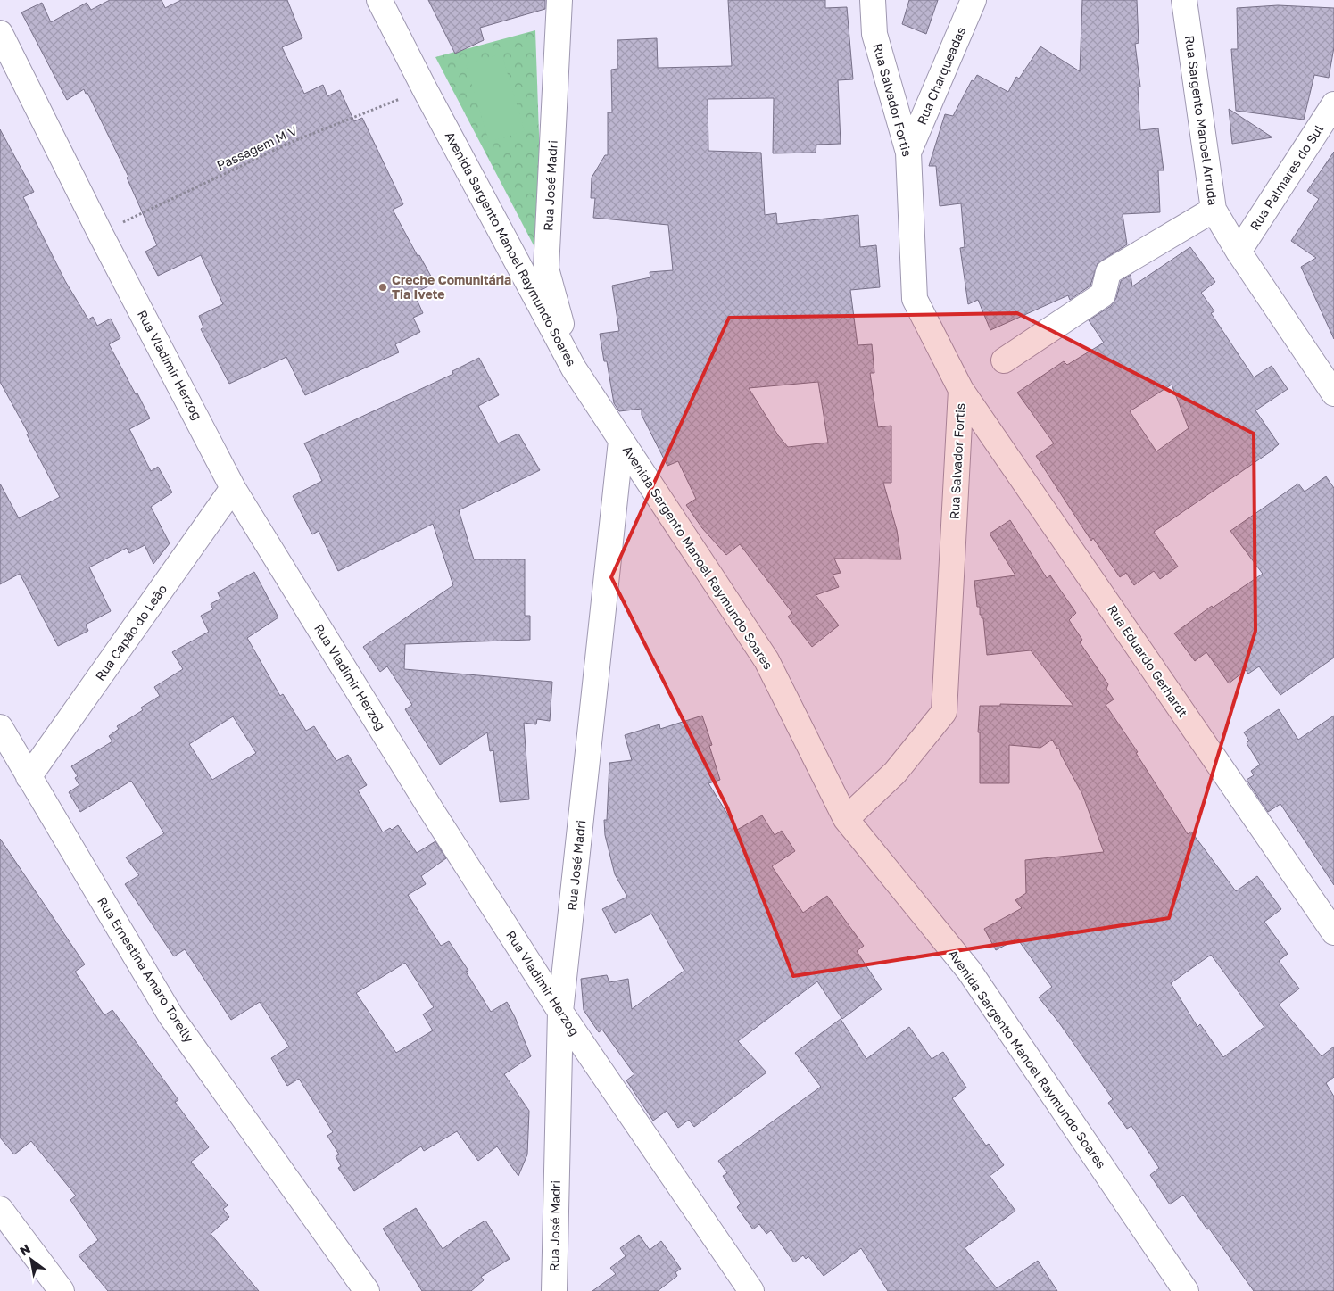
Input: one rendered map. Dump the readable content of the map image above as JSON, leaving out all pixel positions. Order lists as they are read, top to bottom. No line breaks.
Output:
{"streets":{"street":["Rua Charqueadas","Rua Salvador Fortis","Rua Sargento Manoel Arruda","Rua Palmares do Sul","Rua José Madri","Avenida Sargento Manoel Raymundo Soares","Rua Vladimir Herzog","Rua Capão do Leão","Rua Eduardo Gerhardt","Rua Ernestina Amaro Torelly"],"path":["Passagem M V"]},"crossings":[["Rua Charqueadas","Rua Salvador Fortis"],["Rua Salvador Fortis","Avenida Sargento Manoel Raymundo Soares"],["Rua Salvador Fortis","Rua Eduardo Gerhardt"],["Rua Sargento Manoel Arruda","Rua Palmares do Sul"],["Passagem M V","Avenida Sargento Manoel Raymundo Soares"],["Passagem M V","Rua Vladimir Herzog"],["Rua José Madri","Avenida Sargento Manoel Raymundo Soares"],["Rua José Madri","Rua Vladimir Herzog"],["Rua Vladimir Herzog","Rua Capão do Leão"],["Rua Capão do Leão","Rua Ernestina Amaro Torelly"]],"places":["Creche Comunitária Tia Ivete"],"north":"top left"}
